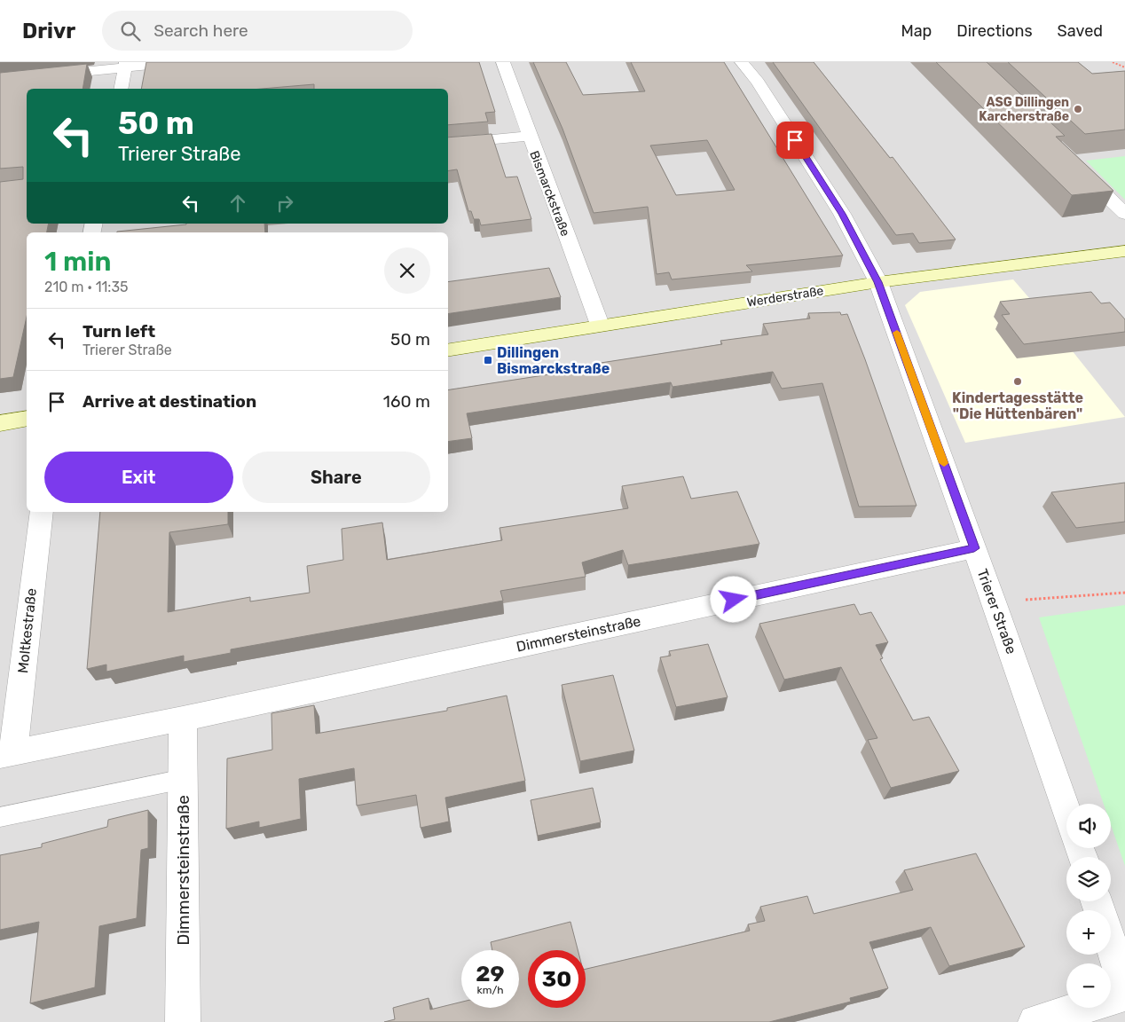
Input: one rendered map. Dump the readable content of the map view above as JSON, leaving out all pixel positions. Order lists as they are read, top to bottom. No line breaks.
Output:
{"streets":{"street":["Bismarckstraße","Werderstraße","Trierer Straße","Moltkestraße","Dimmersteinstraße"]},"crossings":[["Bismarckstraße","Werderstraße"],["Werderstraße","Trierer Straße"],["Trierer Straße","Dimmersteinstraße"],["Moltkestraße","Dimmersteinstraße"]],"places":{"other":["ASG Dillingen Karcherstraße","Kindertagesstätte \"Die Hüttenbären\""],"transit":["Dillingen Bismarckstraße"]},"page":{"header":"Drivr","search":"Search here","nav":["Map","Directions","Saved"],"turn":["50 m","Trierer Straße"],"heading":["1 min","210 m · 11:35"],"list":[{"name":"Turn left","note":"Trierer Straße","value":"50 m"},{"name":"Arrive at destination","value":"160 m"}],"buttons":["Exit","Share"],"map_buttons":["+","−"],"speed":"29 km/h","limit":"30"}}
